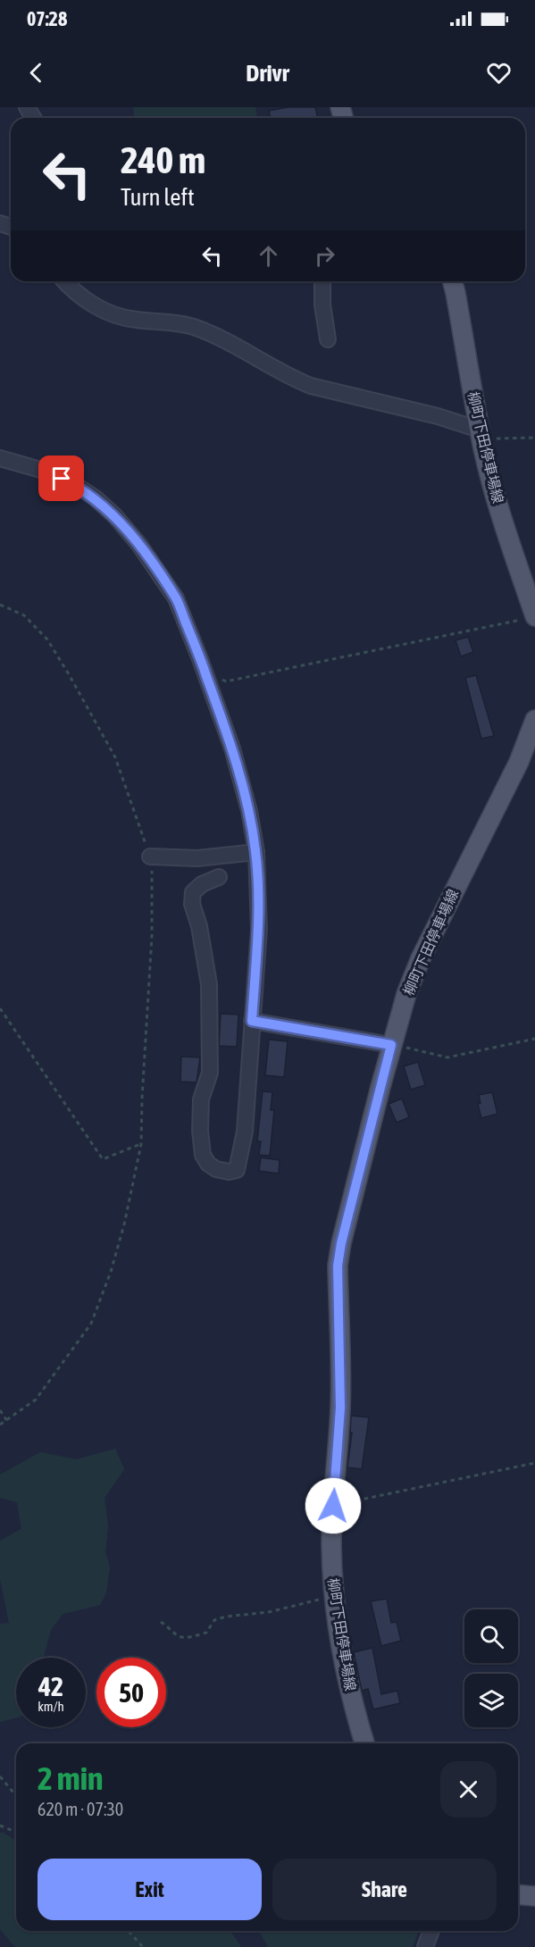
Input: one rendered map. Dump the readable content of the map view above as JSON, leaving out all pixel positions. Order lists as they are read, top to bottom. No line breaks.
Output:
{"streets":{"main road":["柳町下田停車場線"]},"page":{"status":"07:28","header":"Drivr","turn":["240 m","Turn left"],"speed":"42 km/h","limit":"50","heading":["2 min","620 m · 07:30"],"buttons":["Exit","Share"]}}
